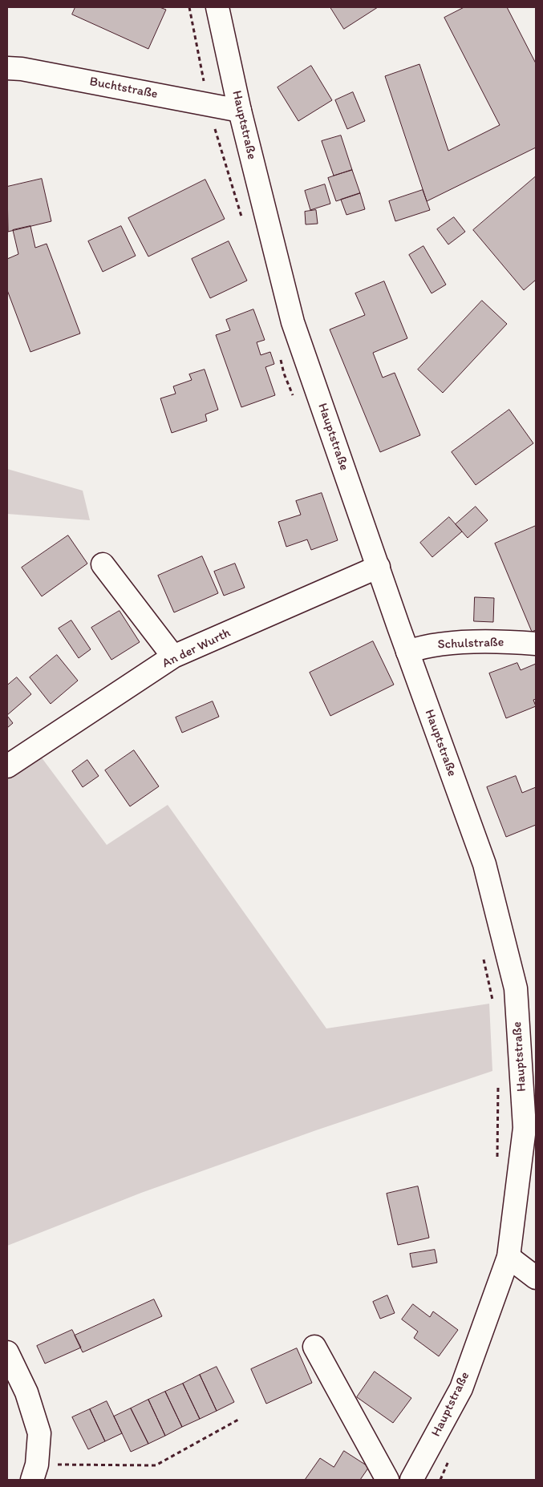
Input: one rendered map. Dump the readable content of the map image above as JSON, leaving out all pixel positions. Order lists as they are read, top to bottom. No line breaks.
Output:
{"streets":{"main road":["Buchtstraße","Hauptstraße","Schulstraße","An der Wurth"]},"crossings":[["Buchtstraße","Hauptstraße"],["Hauptstraße","Schulstraße"],["Hauptstraße","An der Wurth"]]}
